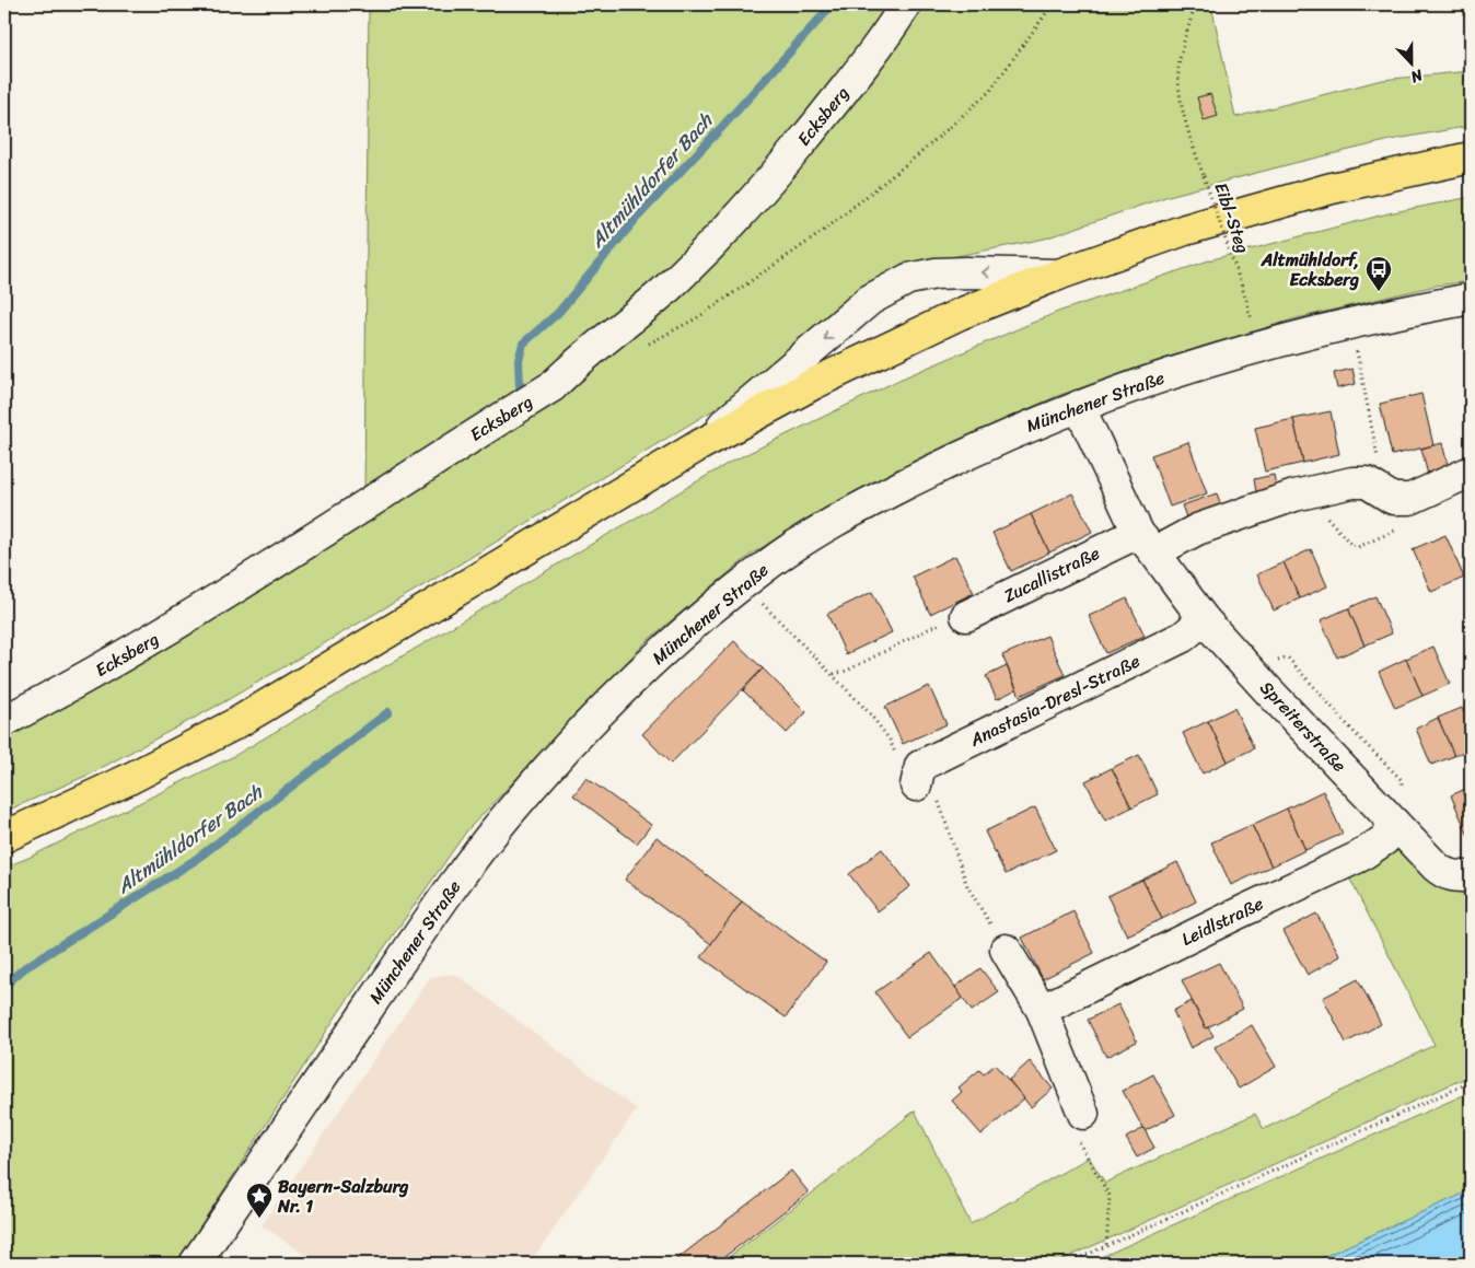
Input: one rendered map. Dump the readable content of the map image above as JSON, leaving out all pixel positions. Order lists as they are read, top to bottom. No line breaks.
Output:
{"streets":{"street":["Ecksberg","Münchener Straße","Zucallistraße","Anastasia-Dresl-Straße","Spreiterstraße","Leidlstraße"],"path":["Eibl-Steg"]},"crossings":[["Münchener Straße","Spreiterstraße"],["Zucallistraße","Spreiterstraße"],["Anastasia-Dresl-Straße","Spreiterstraße"],["Spreiterstraße","Leidlstraße"]],"water":["Altmühldorfer Bach"],"places":{"bus stop":["Altmühldorf, Ecksberg"],"place":["Bayern-Salzburg Nr. 1"]},"north":"bottom"}
